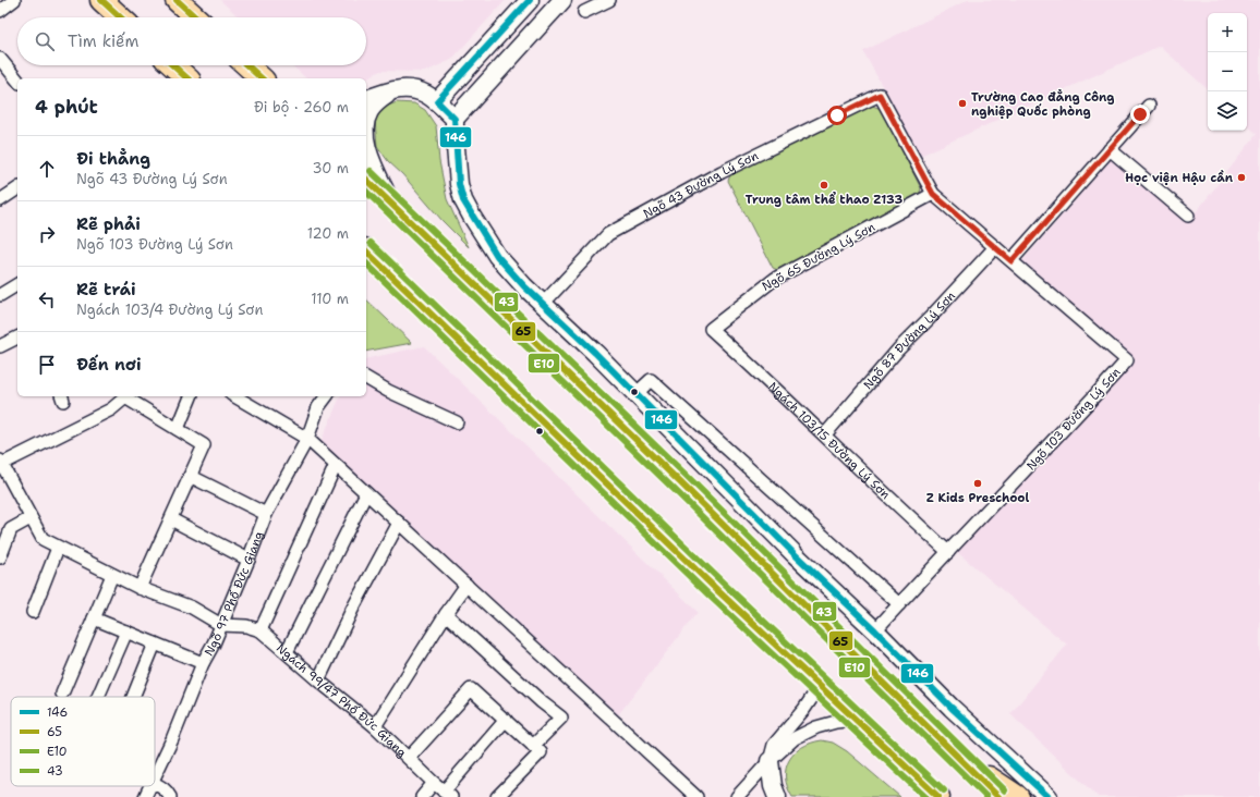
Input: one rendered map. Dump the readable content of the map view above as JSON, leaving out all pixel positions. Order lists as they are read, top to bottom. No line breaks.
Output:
{"streets":{"street":["Ngõ 43 Đường Lý Sơn","Ngõ 65 Đường Lý Sơn","Ngõ 87 Đường Lý Sơn","Ngõ 103 Đường Lý Sơn","Ngách 103/15 Đường Lý Sơn","Ngõ 97 Phố Đức Giang","Ngách 99/47 Phố Đức Giang"]},"crossings":[["Ngõ 43 Đường Lý Sơn","Ngõ 103 Đường Lý Sơn"],["Ngõ 65 Đường Lý Sơn","Ngõ 103 Đường Lý Sơn"],["Ngõ 65 Đường Lý Sơn","Ngách 103/15 Đường Lý Sơn"],["Ngõ 87 Đường Lý Sơn","Ngõ 103 Đường Lý Sơn"],["Ngõ 87 Đường Lý Sơn","Ngách 103/15 Đường Lý Sơn"],["Ngõ 103 Đường Lý Sơn","Ngách 103/15 Đường Lý Sơn"],["Ngõ 97 Phố Đức Giang","Ngách 99/47 Phố Đức Giang"]],"places":["Trường Cao đẳng Công nghiệp Quốc phòng","Học viện Hậu cần","Trung tâm thể thao Z133","Z Kids Preschool"],"lines":["transit line 146","transit line 65","transit line 43","transit line E10"],"legend":["146","65","E10","43"],"page":{"map_buttons":["+","−"],"search":"Tìm kiếm","heading":["4 phút","Đi bộ · 260 m"],"list":[["Đi thẳng","Ngõ 43 Đường Lý Sơn","30 m"],["Rẽ phải","Ngõ 103 Đường Lý Sơn","120 m"],["Rẽ trái","Ngách 103/4 Đường Lý Sơn","110 m"],"Đến nơi"]}}
